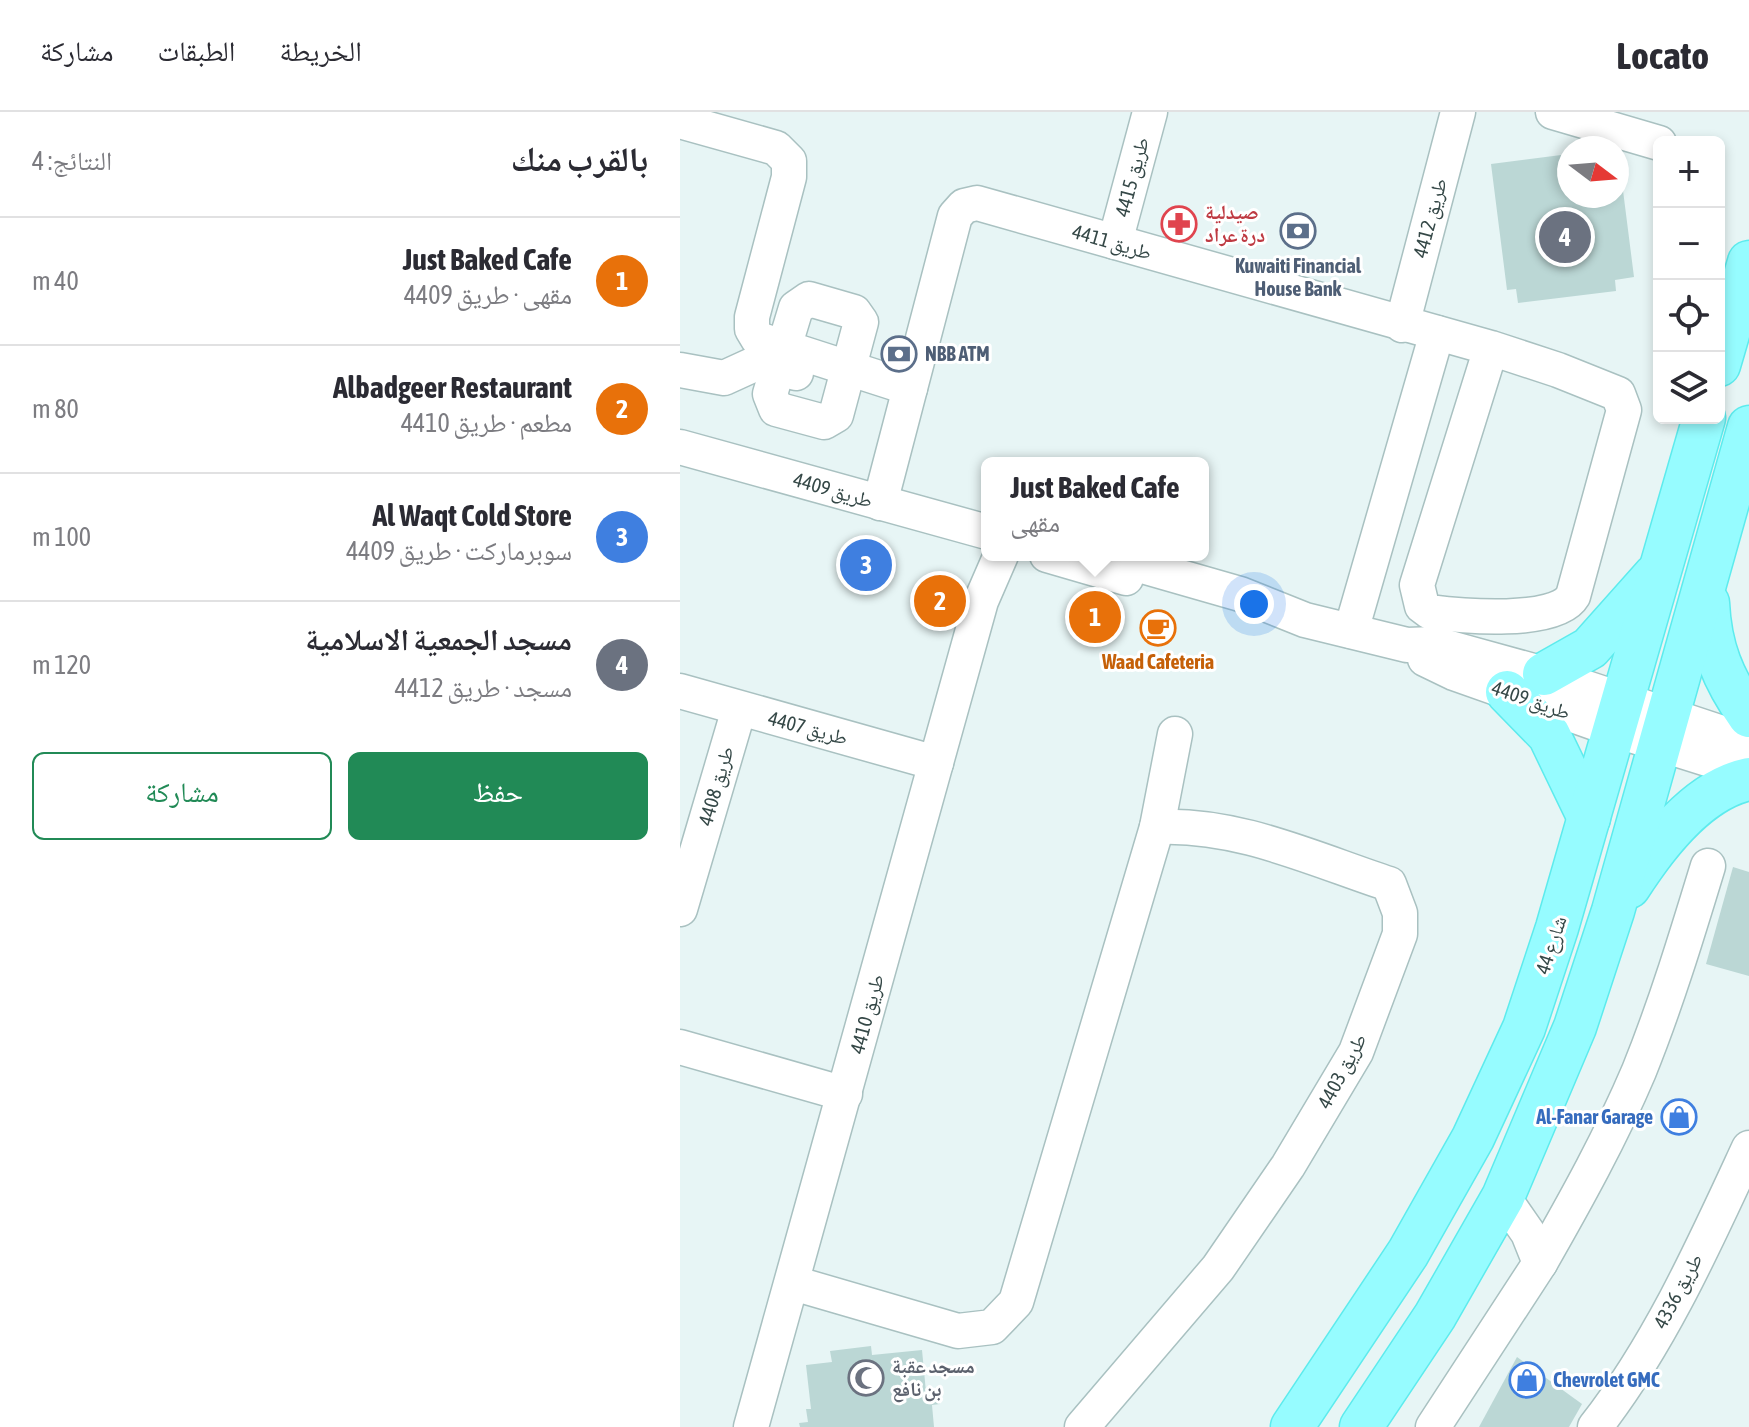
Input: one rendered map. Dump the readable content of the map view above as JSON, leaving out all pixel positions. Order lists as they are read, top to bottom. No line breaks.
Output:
{"streets":{"main road":["شارع 44"],"street":["طريق 4415","طريق 4412","طريق 4411","طريق 4409","طريق 4407","طريق 4408","طريق 4410","طريق 4403","طريق 4336"]},"crossings":[["طريق 4415","طريق 4411"],["طريق 4412","طريق 4411"],["طريق 4411","طريق 4409"],["طريق 4409","شارع 44"],["طريق 4407","طريق 4408"],["طريق 4407","طريق 4410"]],"places":{"pharmacy":["صيدلية درة عراد"],"bank":["Kuwaiti Financial House Bank","NBB ATM"],"cafe":["Waad Cafeteria"],"shop":["Al-Fanar Garage","Chevrolet GMC"],"mosque":["مسجد عقبة بن نافع"]},"north":"right","page":{"header":"Locato","nav":["الخريطة","الطبقات","مشاركة"],"heading":["بالقرب منك","النتائج: 4"],"map_buttons":["+","−"],"pins":["4","3","2","1"],"list":[{"mark":"1","name":"Just Baked Cafe","note":"مقهى · طريق 4409","value":"40 m"},{"mark":"2","name":"Albadgeer Restaurant","note":"مطعم · طريق 4410","value":"80 m"},{"mark":"3","name":"Al Waqt Cold Store","note":"سوبرماركت · طريق 4409","value":"100 m"},{"mark":"4","name":"مسجد الجمعية الاسلامية","note":"مسجد · طريق 4412","value":"120 m"}],"popup":["Just Baked Cafe","مقهى"],"buttons":["حفظ","مشاركة"]}}
